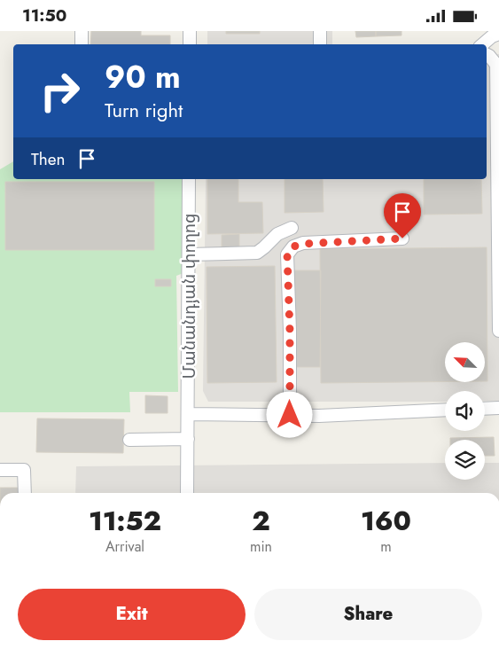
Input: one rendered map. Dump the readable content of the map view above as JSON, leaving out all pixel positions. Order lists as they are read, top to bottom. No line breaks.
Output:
{"streets":{"street":["Մանանդյան փողոց"]},"north":"top left","page":{"status":"11:50","turn":["90 m","Turn right"],"then":"Then","eta":["11:52","Arrival","2","min","160","m"],"buttons":["Exit","Share"]}}
